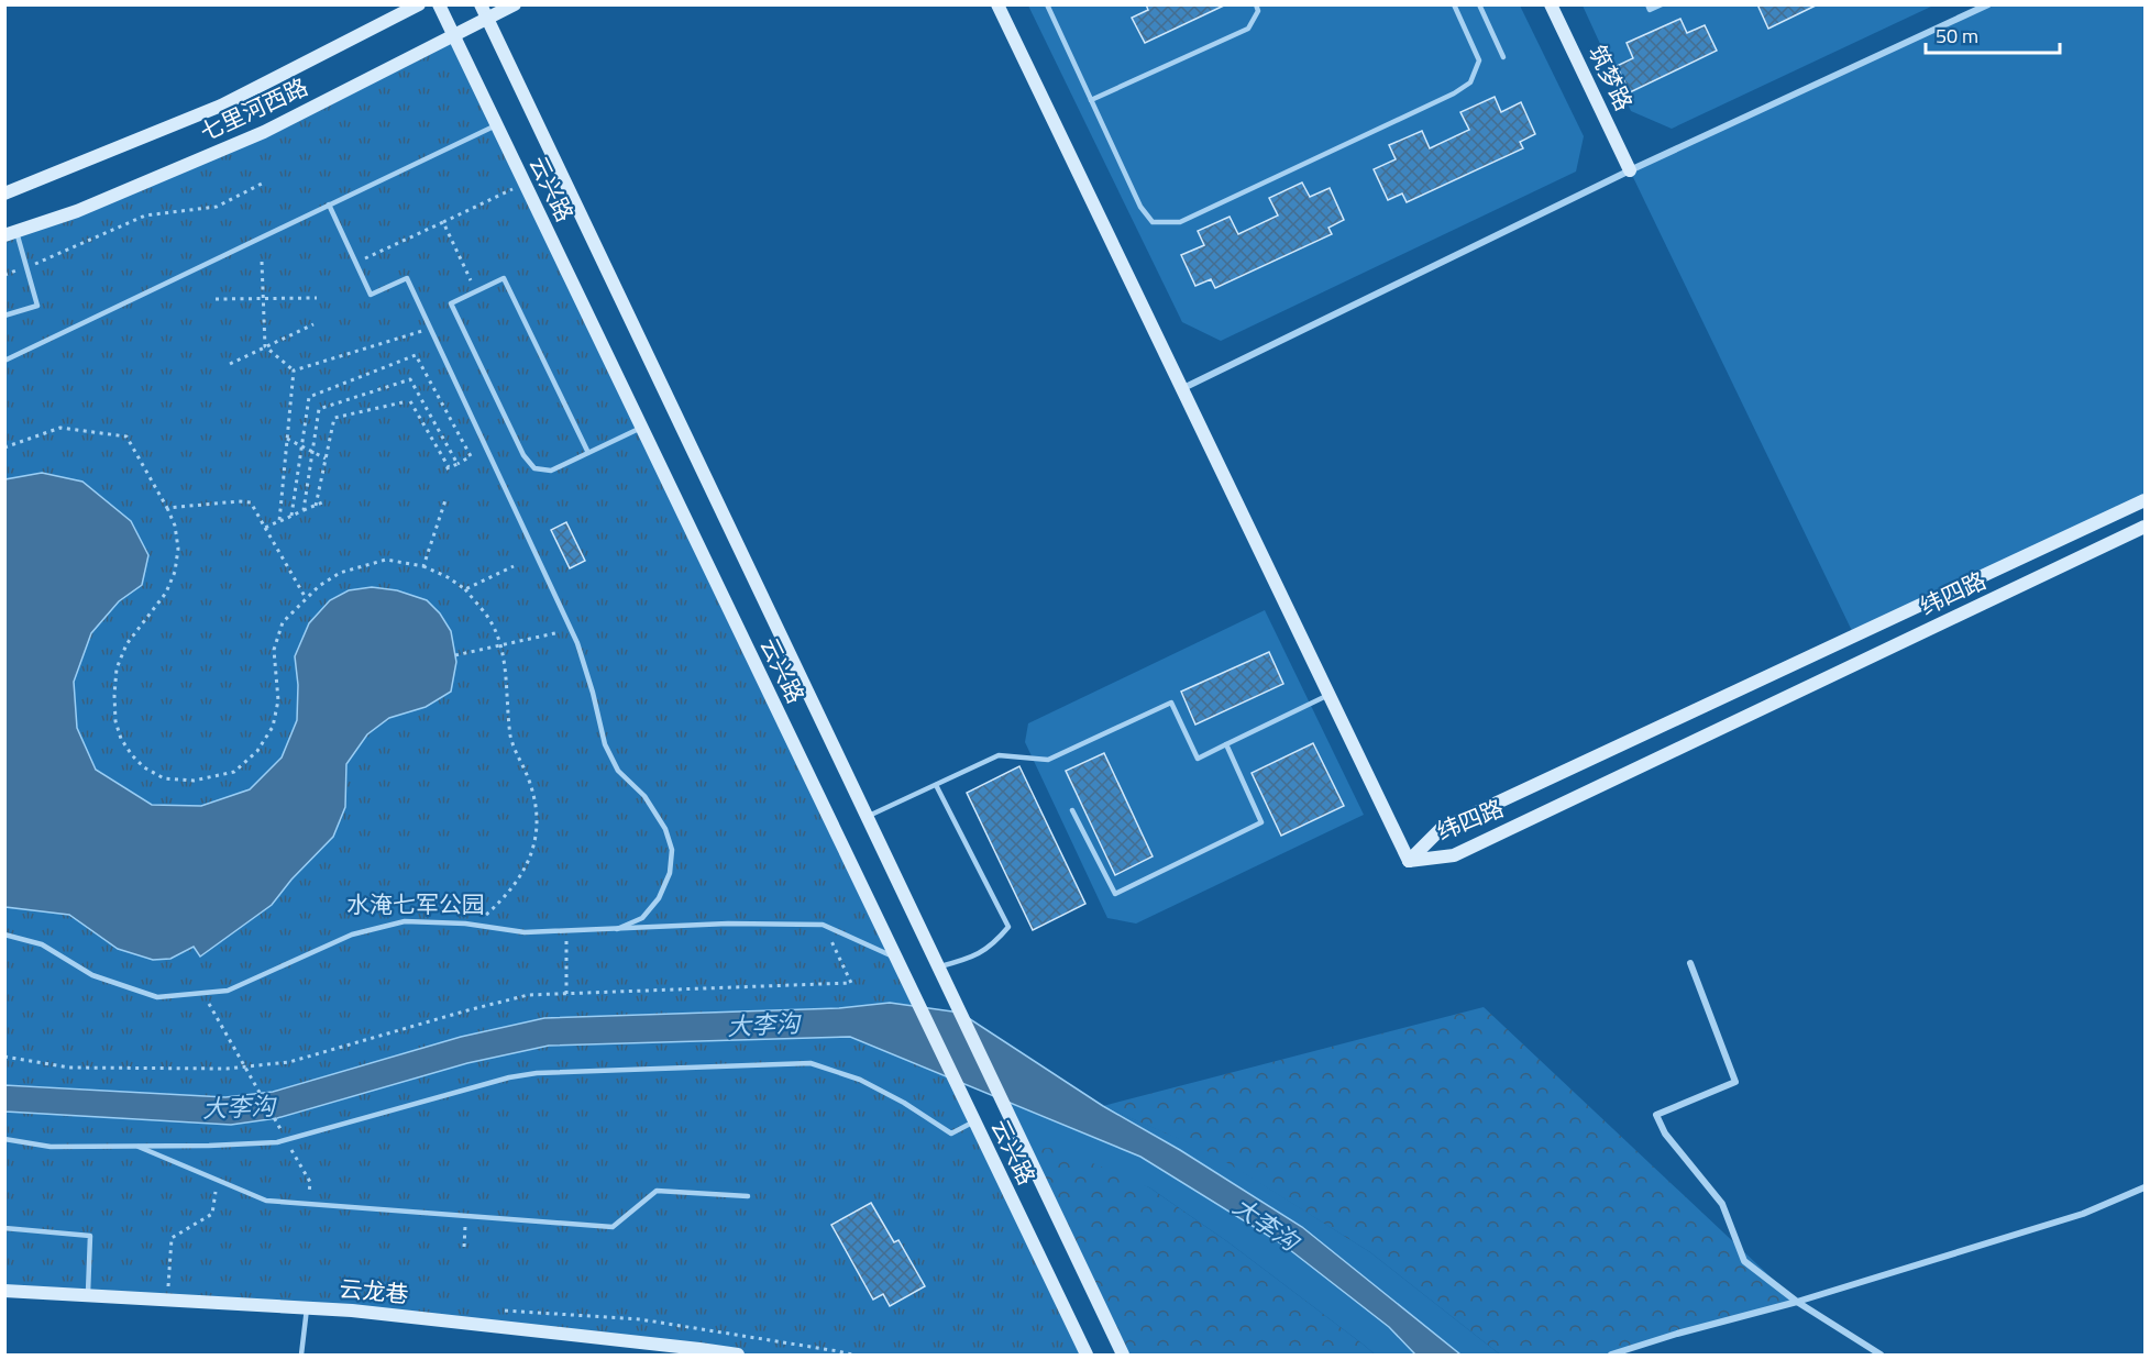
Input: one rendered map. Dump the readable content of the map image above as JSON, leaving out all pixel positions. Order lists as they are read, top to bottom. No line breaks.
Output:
{"streets":{"street":["筑梦路","七里河西路","云兴路","纬四路","云龙巷"]},"crossings":[["七里河西路","云兴路"]],"water":["大李沟"],"parks":["水淹七军公园"],"scale_bar":"50 m"}
